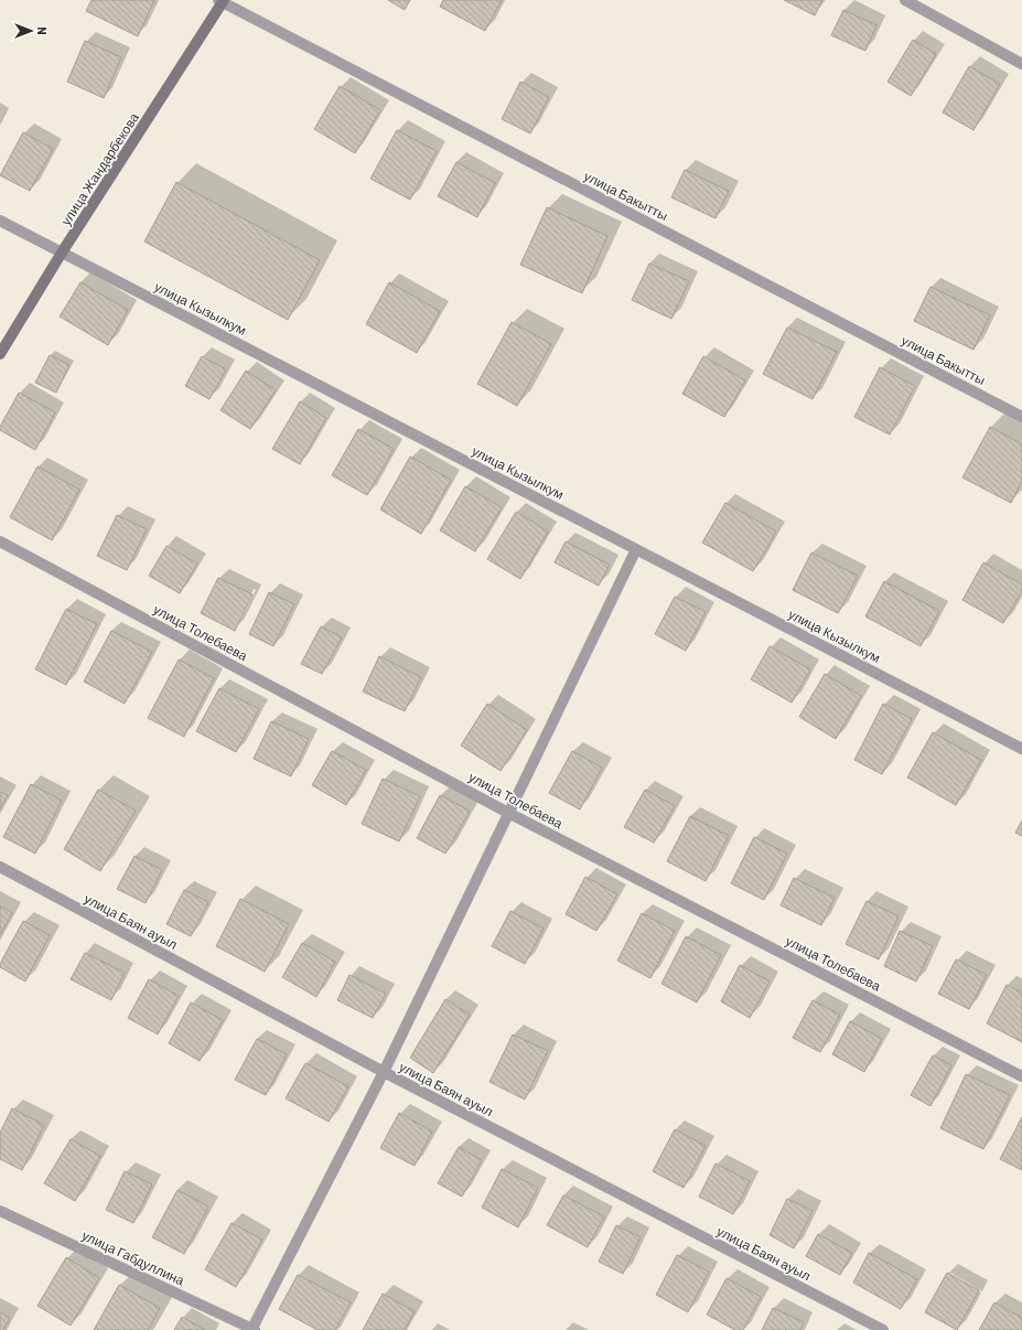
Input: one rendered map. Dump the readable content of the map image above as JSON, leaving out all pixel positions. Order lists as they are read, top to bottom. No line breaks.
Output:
{"streets":{"street":["улица Жандарбекова","улица Бакытты","улица Кызылкум","улица Толебаева","улица Баян ауыл","улица Габдуллина"]},"crossings":[["улица Жандарбекова","улица Бакытты"],["улица Жандарбекова","улица Кызылкум"]],"north":"right"}
